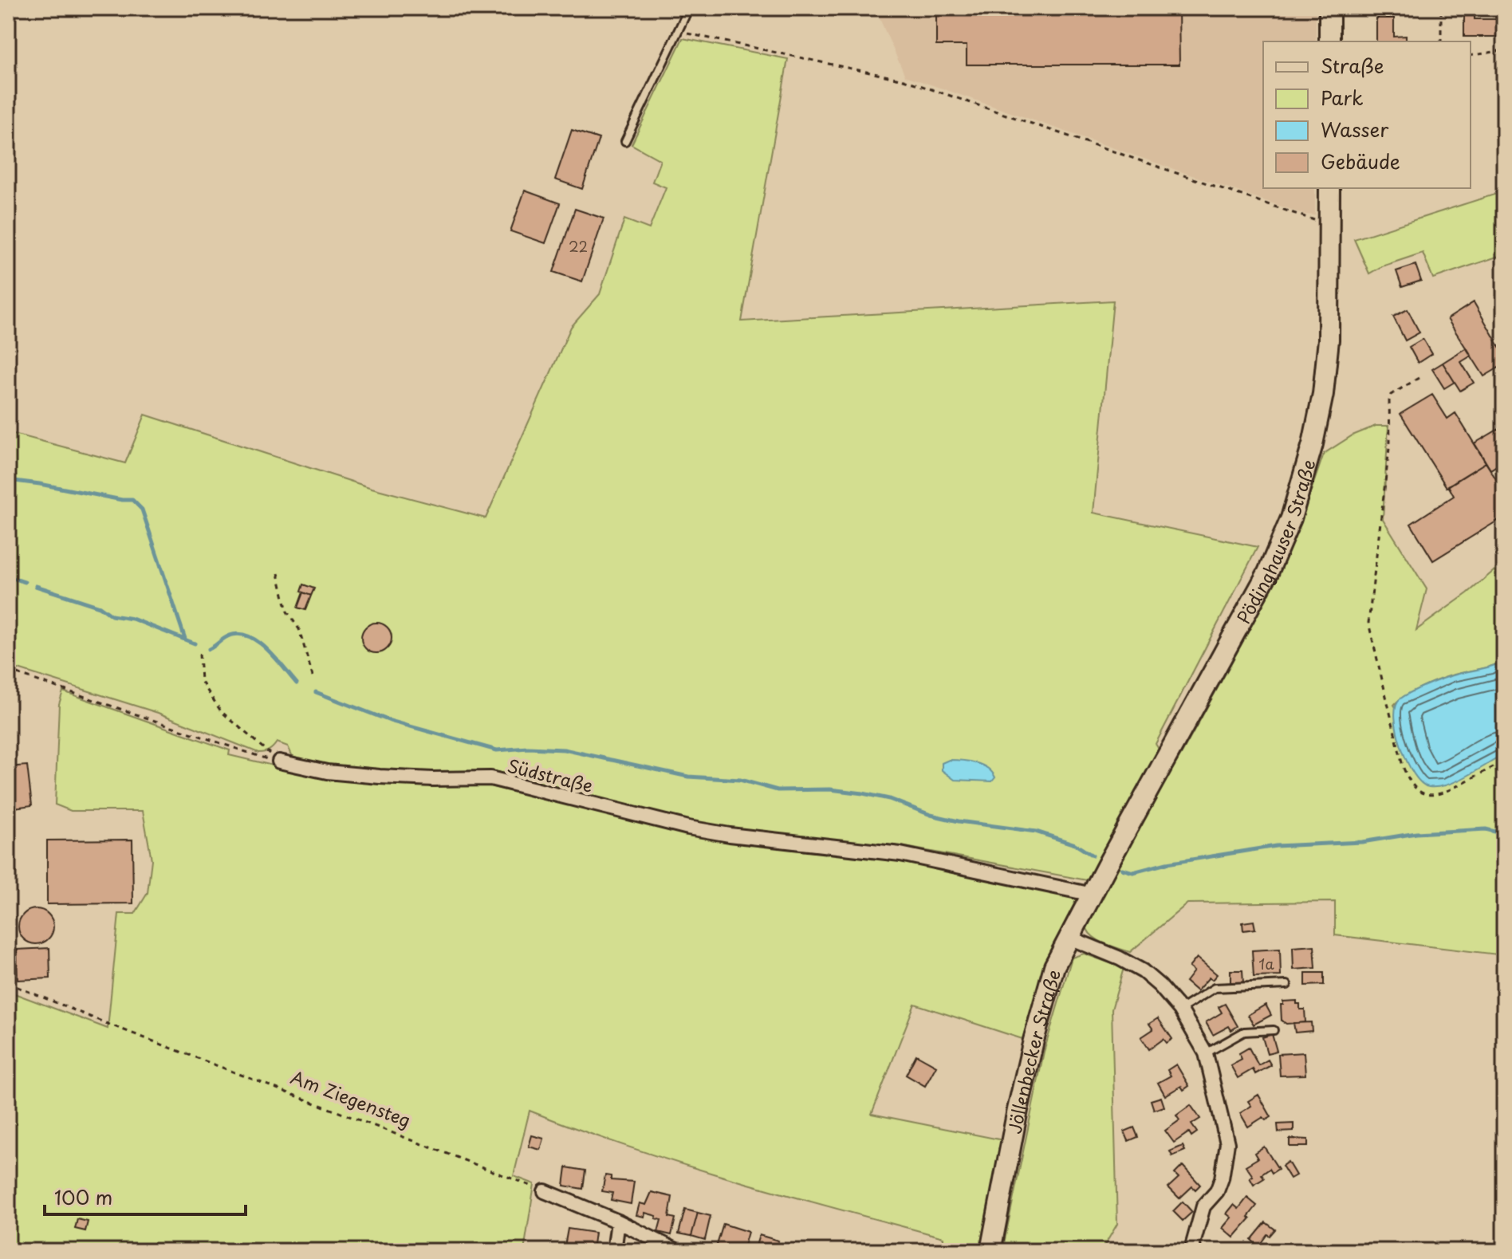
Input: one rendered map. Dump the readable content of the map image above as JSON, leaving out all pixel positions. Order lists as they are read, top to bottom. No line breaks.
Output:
{"streets":{"main road":["Pödinghauser Straße","Jöllenbecker Straße"],"street":["Südstraße"],"path":["Am Ziegensteg"]},"crossings":[["Pödinghauser Straße","Jöllenbecker Straße"],["Südstraße","Jöllenbecker Straße"]],"house_numbers":["22","1a"],"legend":["Straße","Park","Wasser","Gebäude"],"scale_bar":"100 m"}
